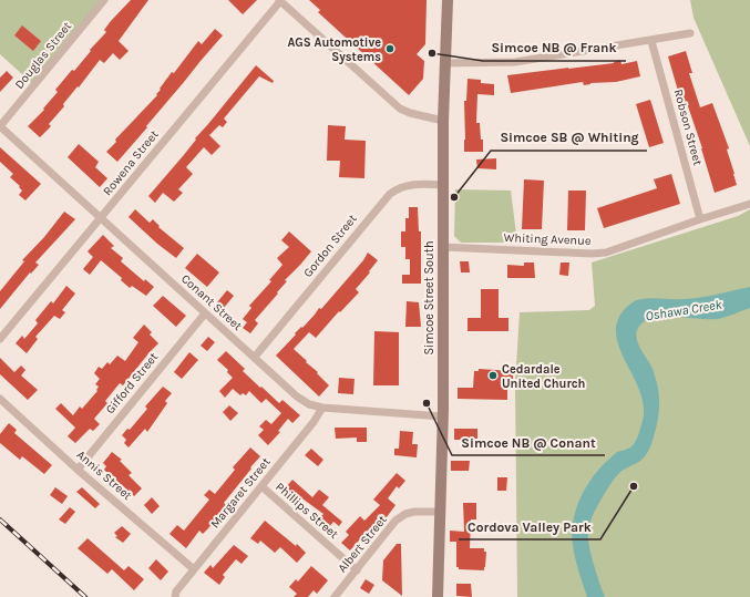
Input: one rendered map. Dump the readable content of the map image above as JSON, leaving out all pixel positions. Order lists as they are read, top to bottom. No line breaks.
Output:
{"streets":{"main road":["Simcoe Street South"],"street":["Douglas Street","Robson Street","Rowena Street","Whiting Avenue","Gordon Street","Conant Street","Gifford Street","Annis Street","Margaret Street","Phillips Street","Albert Street"]},"crossings":[["Douglas Street","Conant Street"],["Robson Street","Whiting Avenue"],["Rowena Street","Conant Street"],["Whiting Avenue","Simcoe Street South"],["Gordon Street","Simcoe Street South"],["Gordon Street","Conant Street"],["Simcoe Street South","Conant Street"],["Simcoe Street South","Albert Street"],["Conant Street","Gifford Street"],["Conant Street","Margaret Street"],["Gifford Street","Annis Street"],["Annis Street","Margaret Street"],["Margaret Street","Phillips Street"],["Phillips Street","Albert Street"]],"water":["Oshawa Creek"],"places":["AGS Automotive Systems","Simcoe NB @ Frank","Simcoe SB @ Whiting","Cedardale United Church","Simcoe NB @ Conant","Cordova Valley Park"]}
